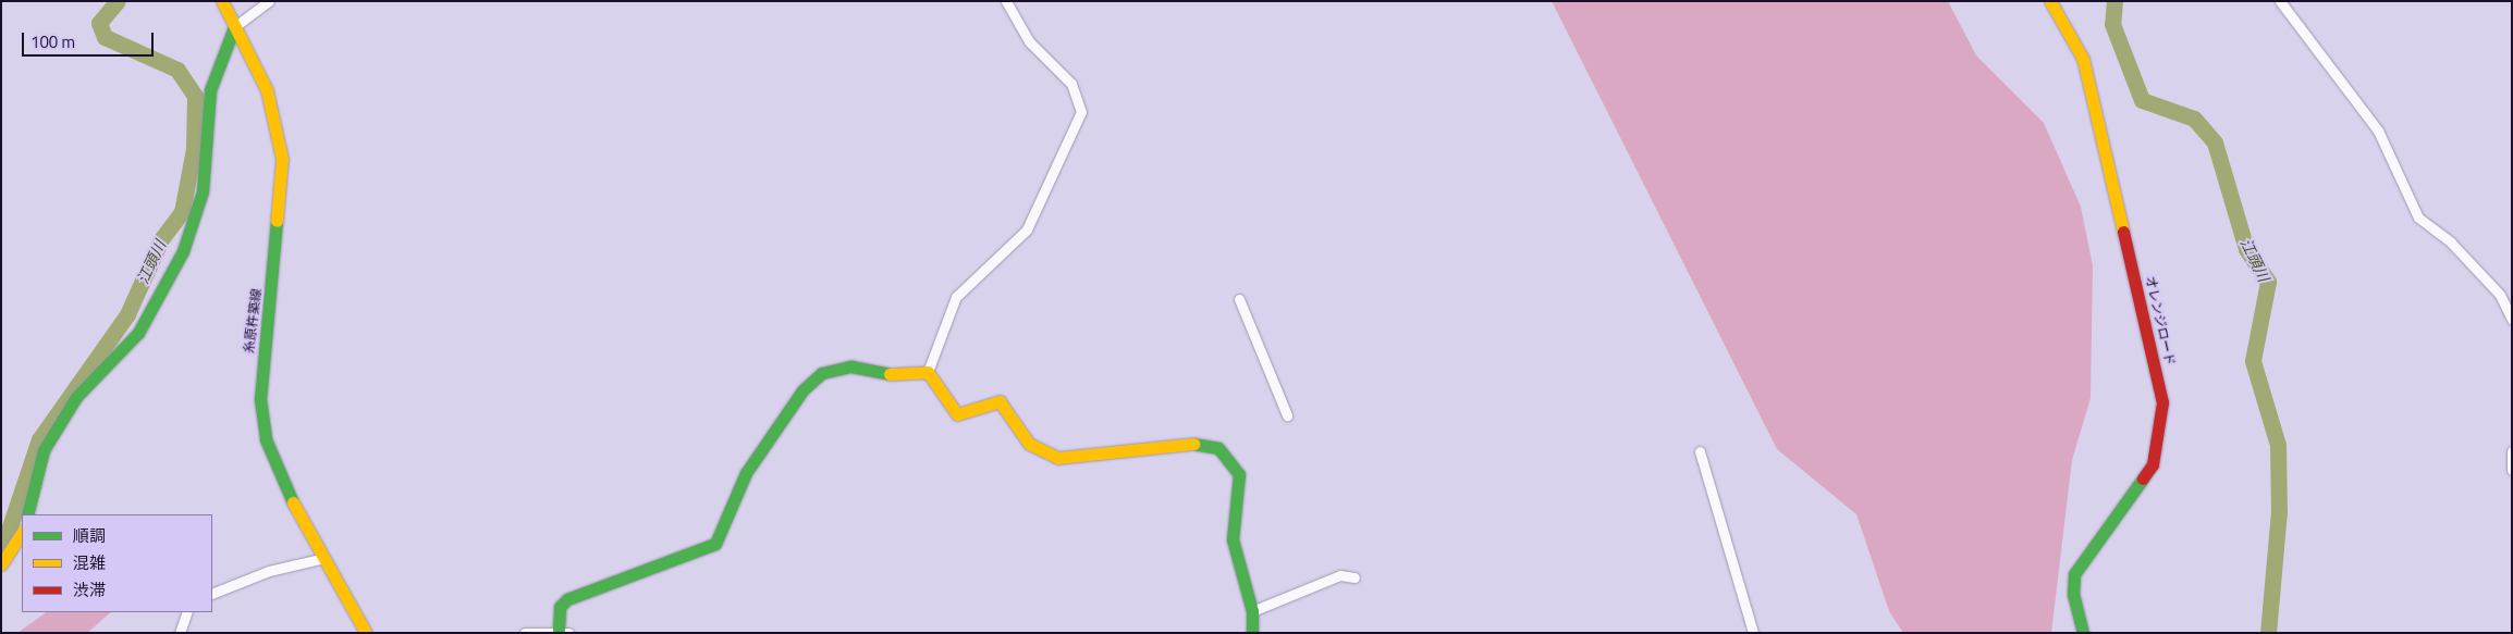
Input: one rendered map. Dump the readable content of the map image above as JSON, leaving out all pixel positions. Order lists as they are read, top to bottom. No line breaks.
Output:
{"streets":{"street":["糸原杵築線","オレンジロード"]},"water":["江頭川"],"legend":["順調","混雑","渋滞"],"scale_bar":"100 m"}
